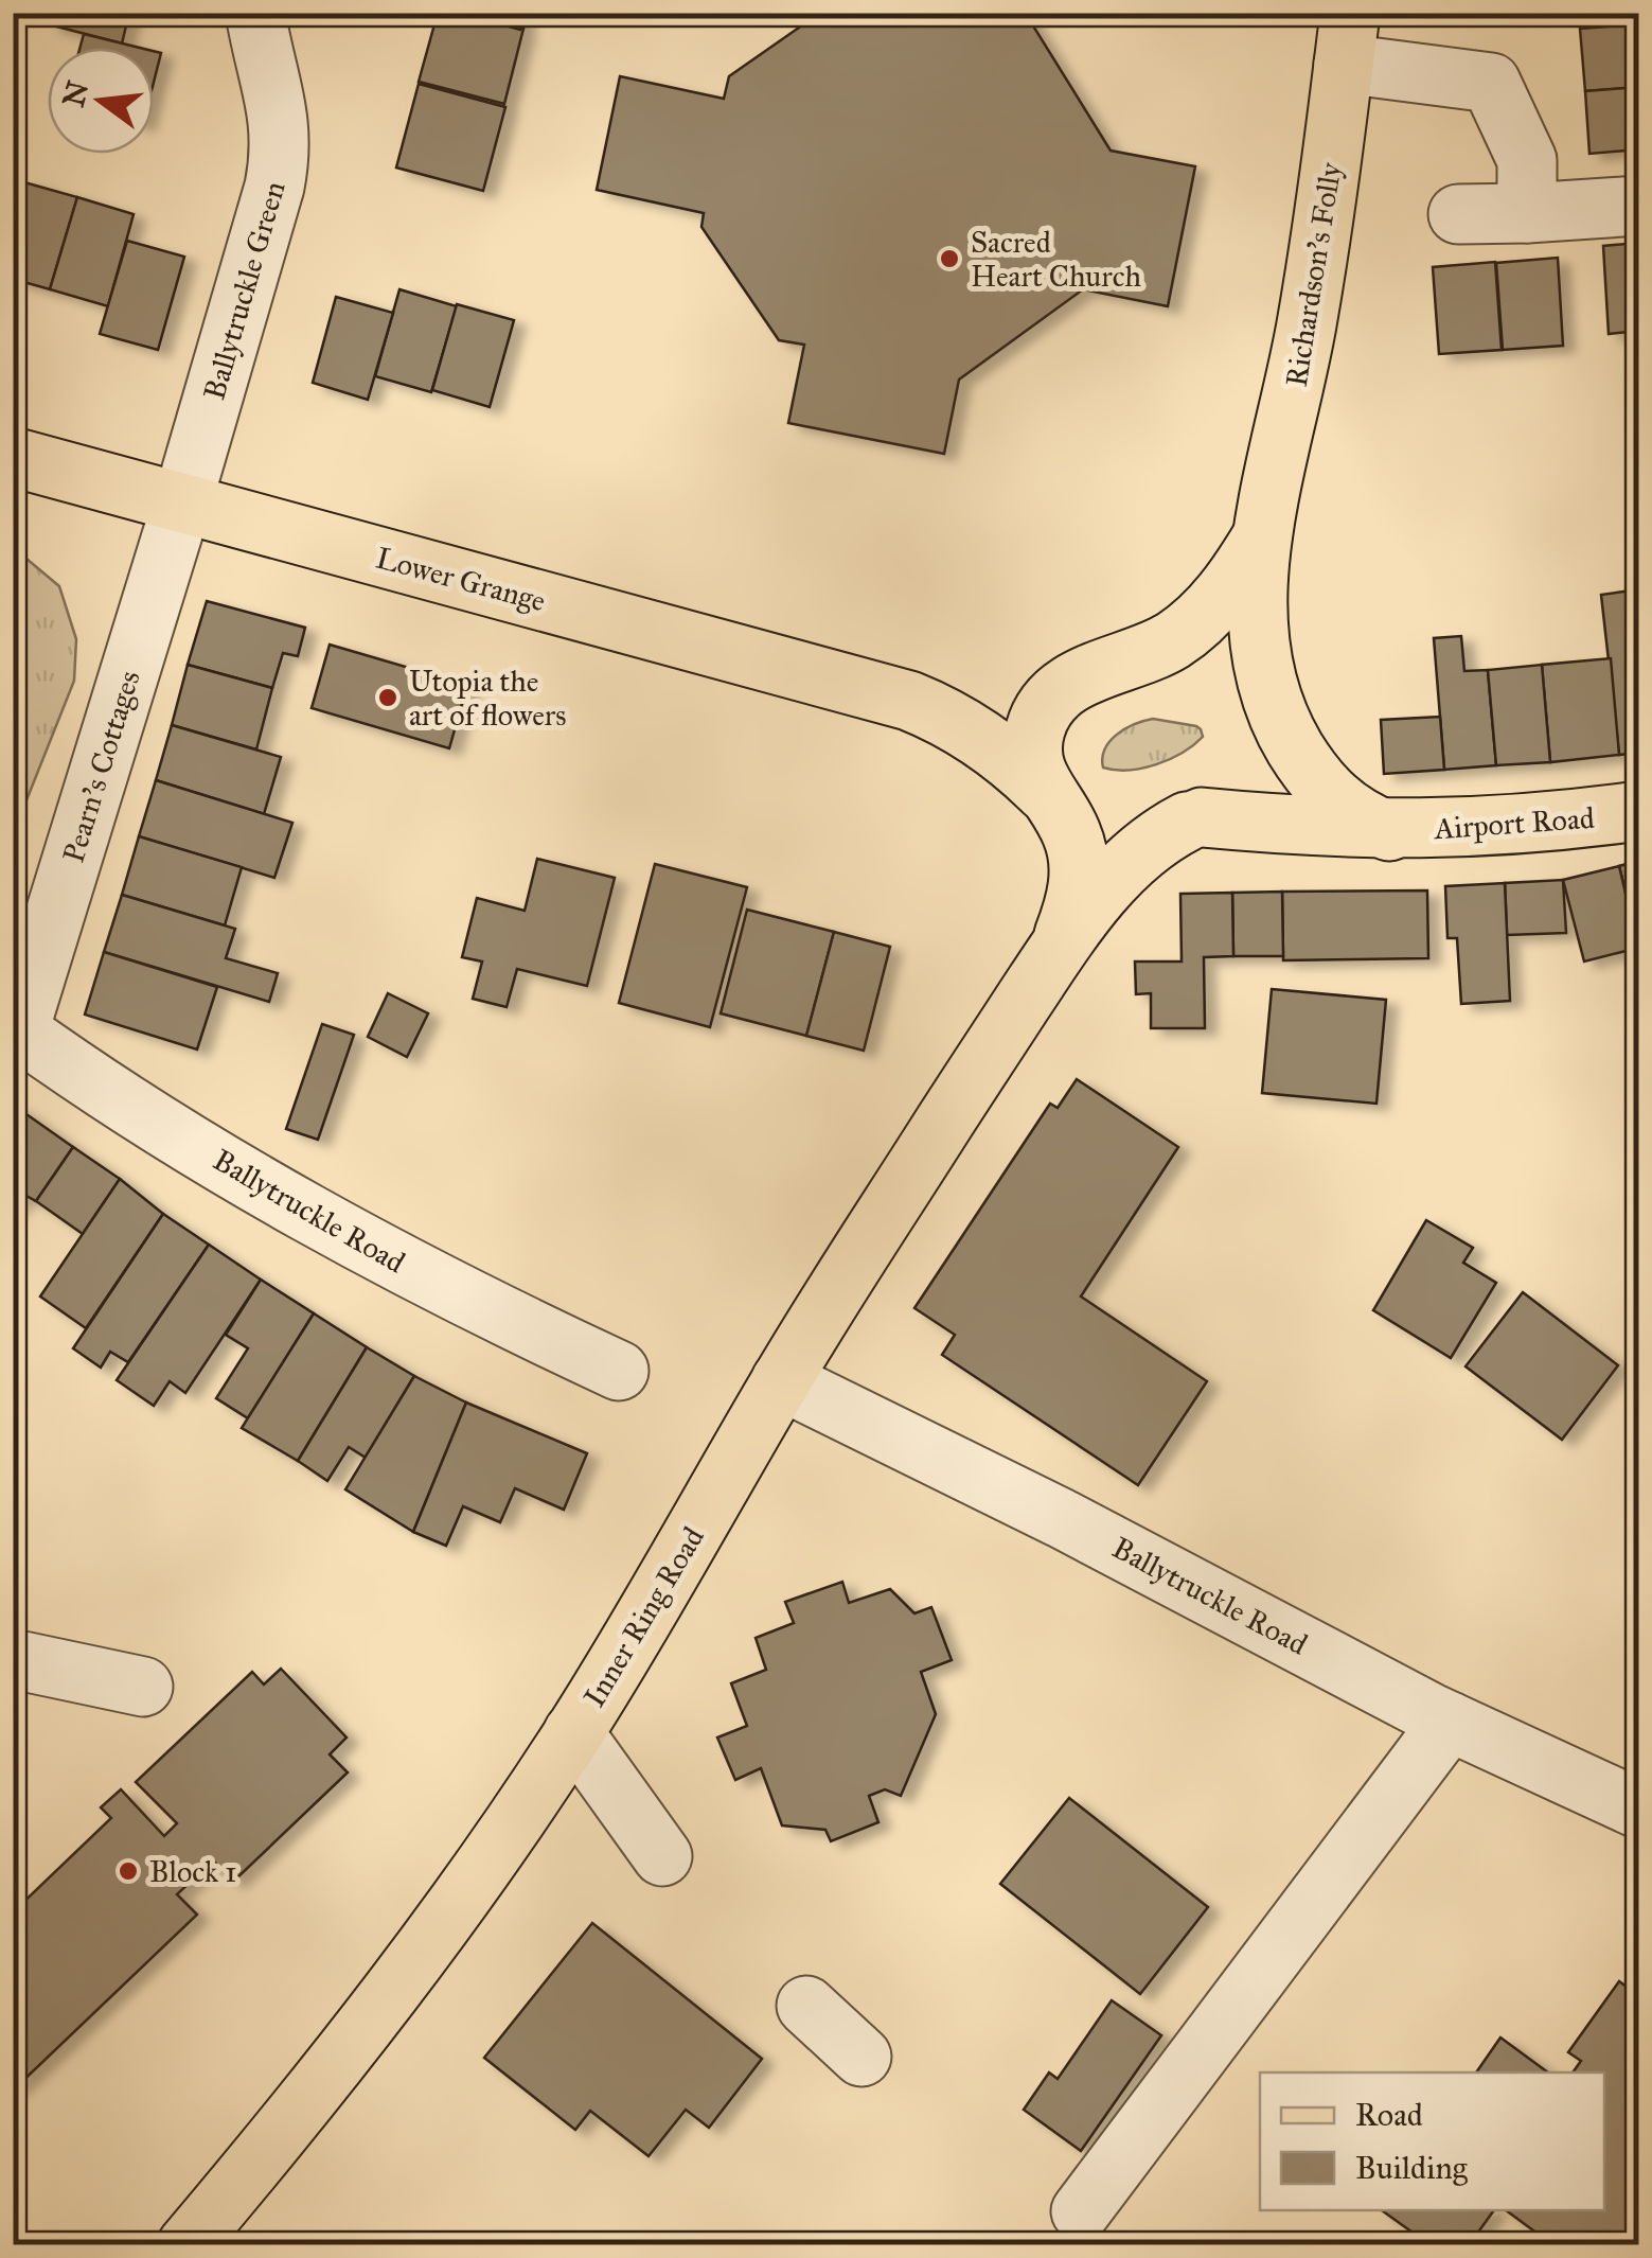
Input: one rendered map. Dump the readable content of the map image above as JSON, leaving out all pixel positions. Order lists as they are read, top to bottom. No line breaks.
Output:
{"streets":{"main road":["Richardson's Folly","Lower Grange","Airport Road","Inner Ring Road"],"street":["Ballytruckle Green","Pearn's Cottages","Ballytruckle Road"]},"crossings":[["Ballytruckle Green","Lower Grange"],["Ballytruckle Green","Pearn's Cottages"],["Lower Grange","Pearn's Cottages"],["Pearn's Cottages","Ballytruckle Road"],["Ballytruckle Road","Inner Ring Road"]],"places":["Sacred Heart Church","Utopia the art of flowers","Block 1"],"legend":["Road","Building"],"north":"left"}
